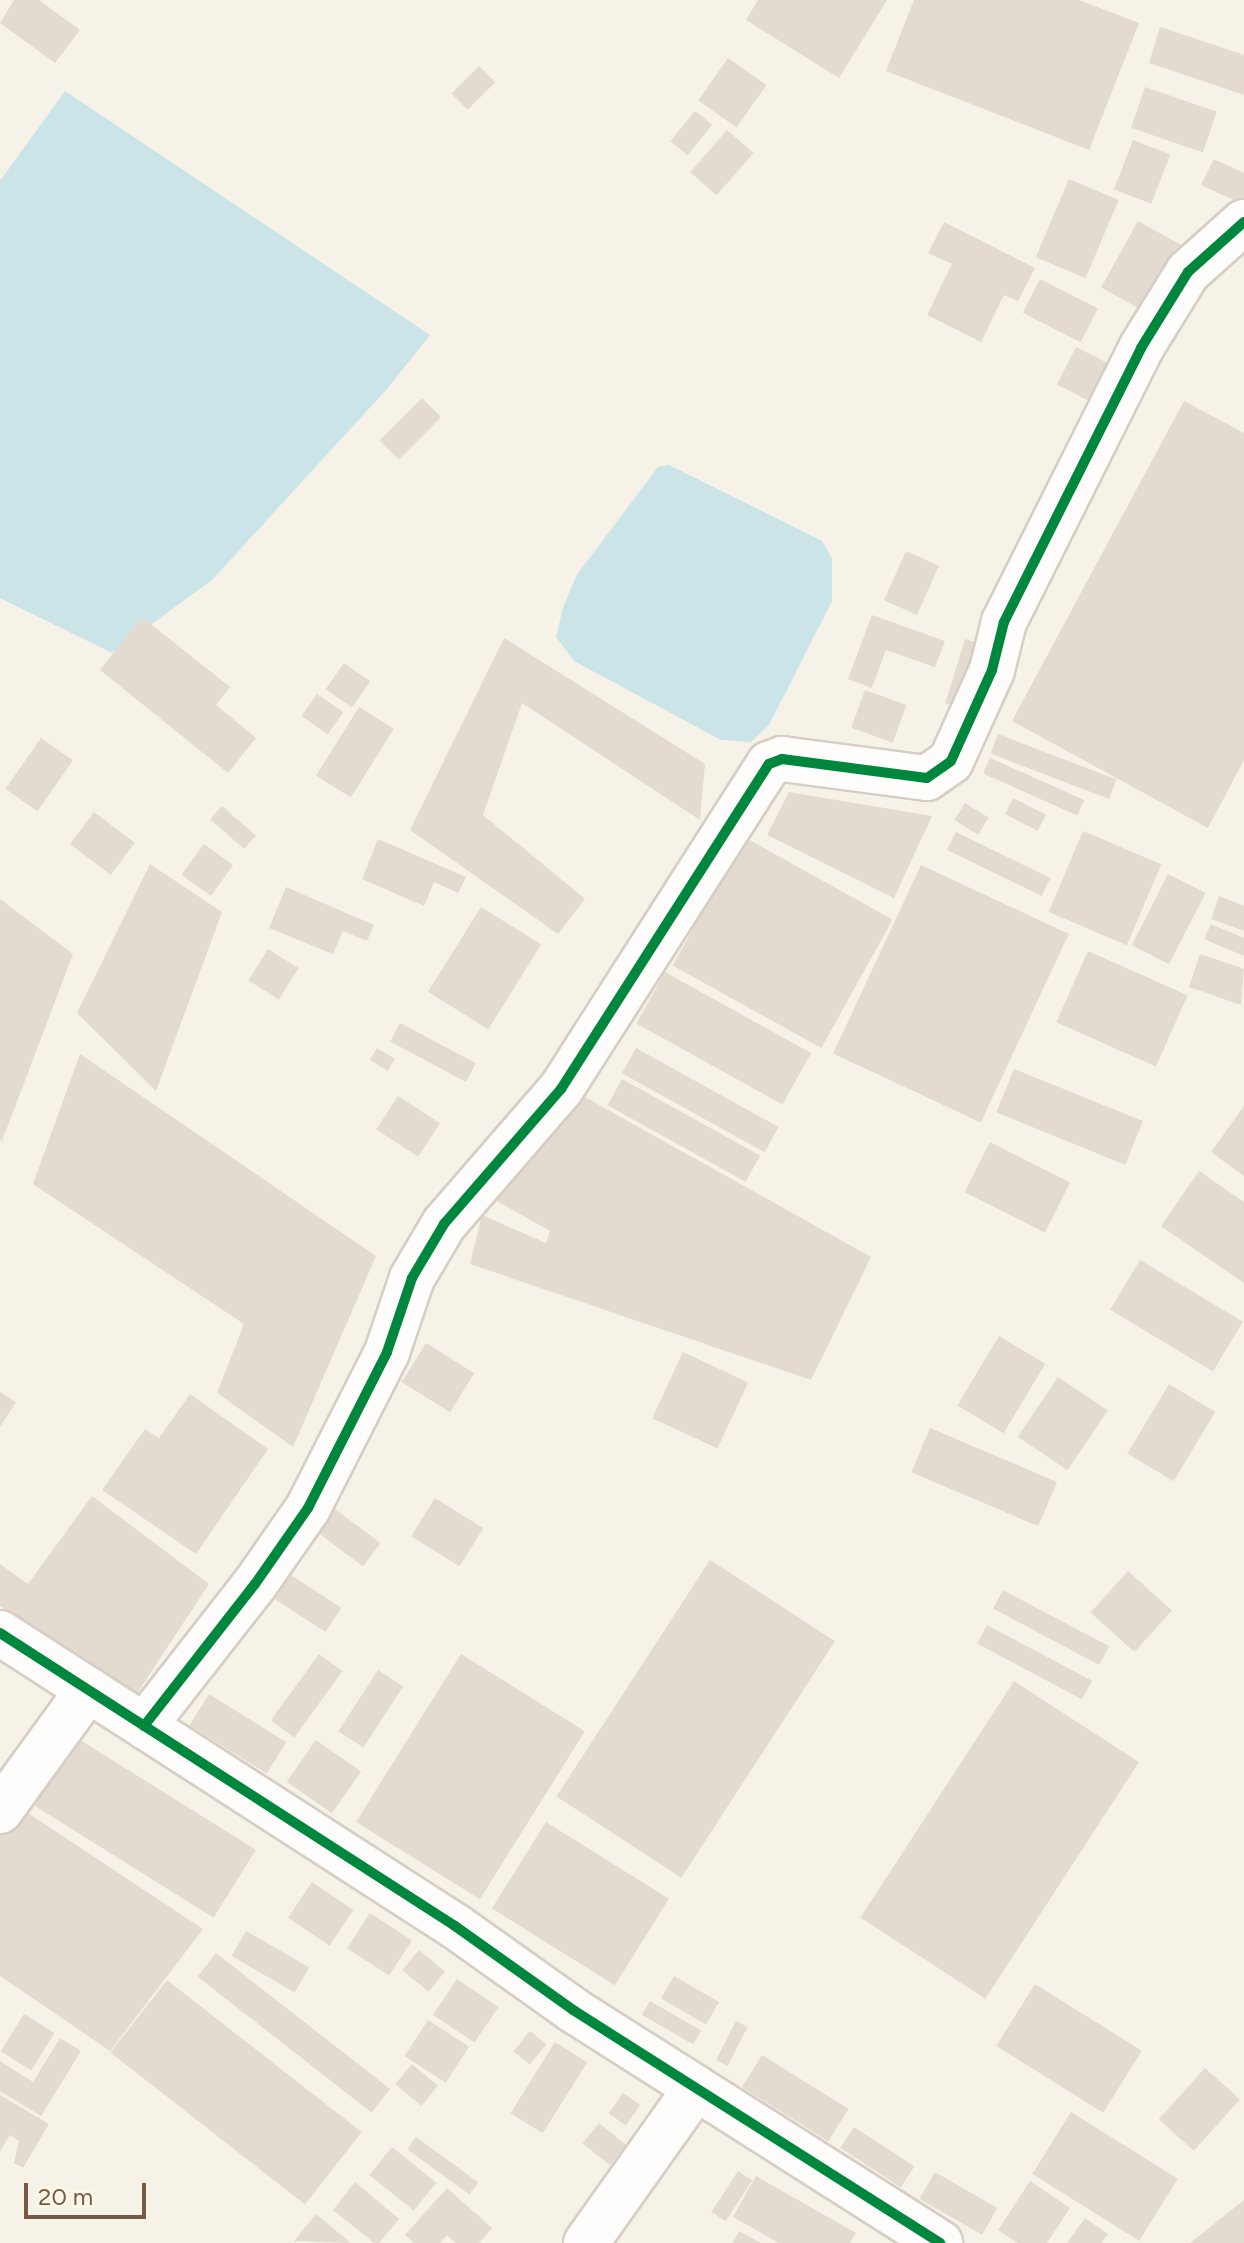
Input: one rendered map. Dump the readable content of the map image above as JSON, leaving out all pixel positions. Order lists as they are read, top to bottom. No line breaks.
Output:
{"scale_bar":"20 m"}
